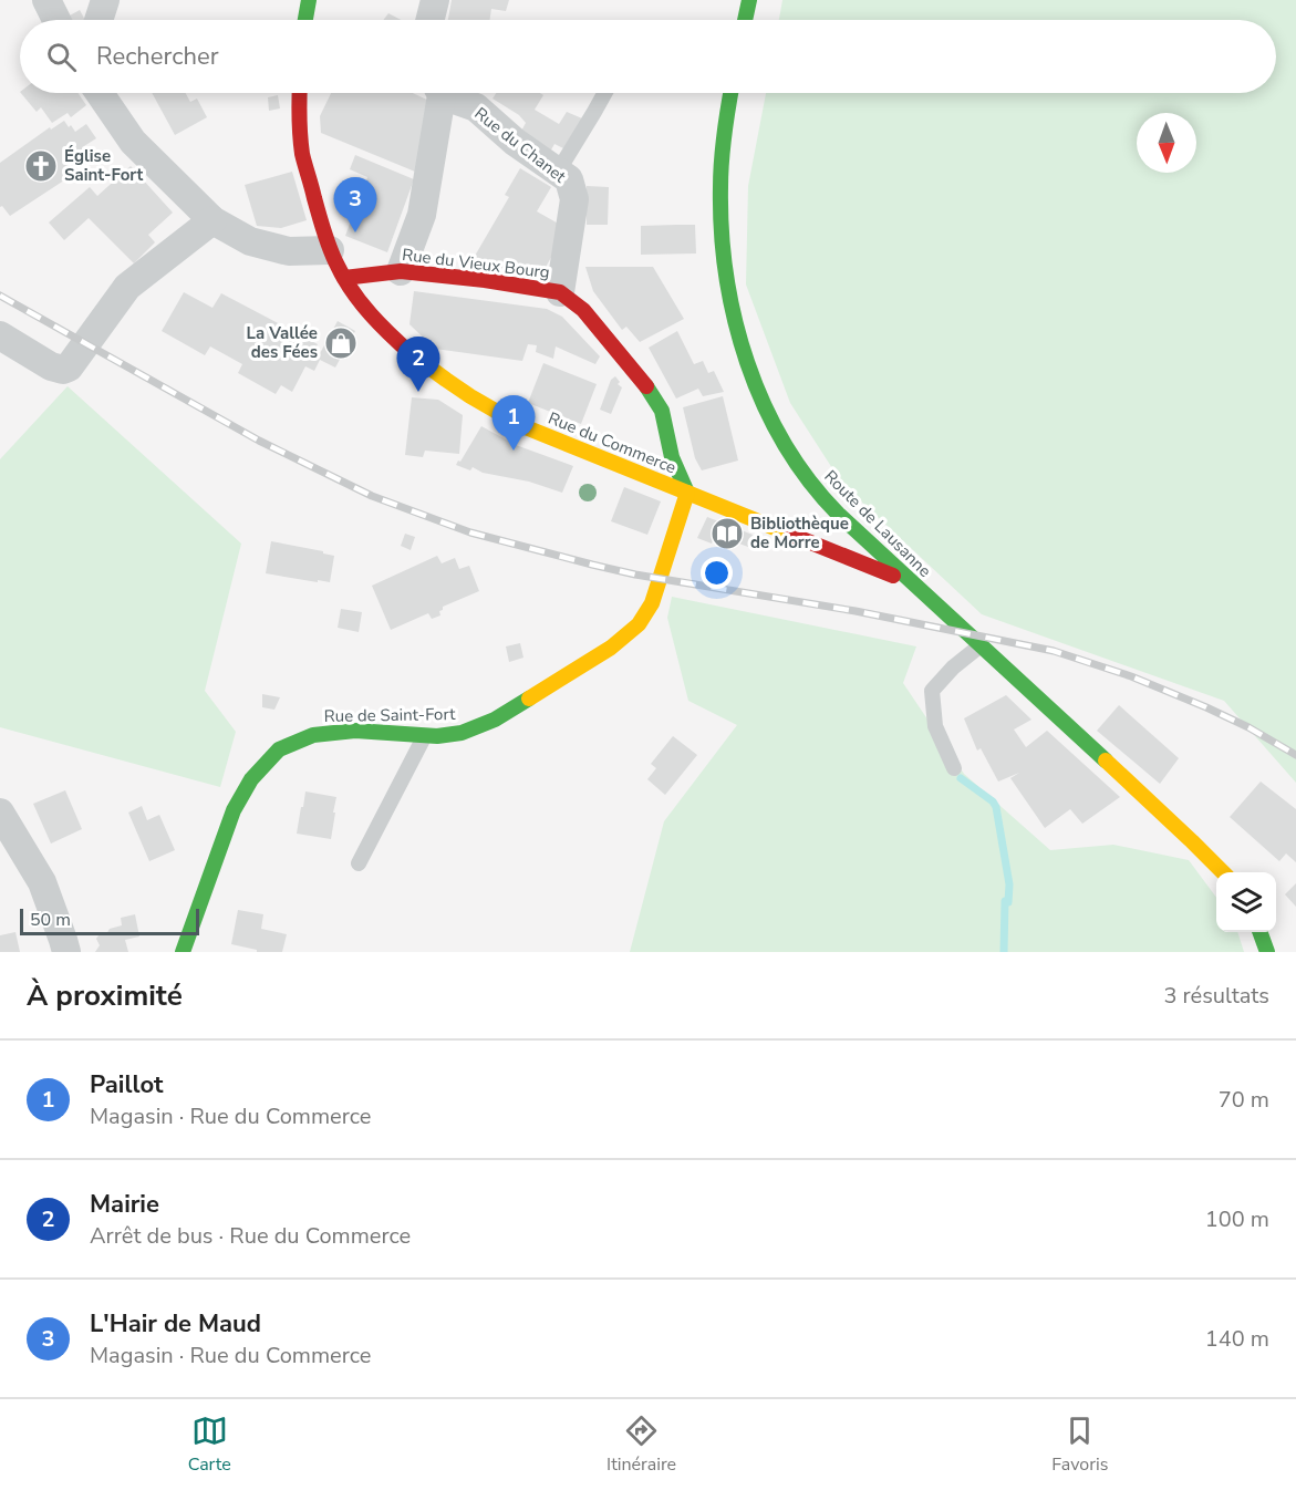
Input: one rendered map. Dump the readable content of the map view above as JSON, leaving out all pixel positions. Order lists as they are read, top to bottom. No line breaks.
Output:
{"streets":{"street":["Rue du Chanet","Rue du Vieux Bourg","Rue du Commerce","Route de Lausanne","Rue de Saint-Fort"]},"crossings":[["Rue du Chanet","Rue du Vieux Bourg"],["Rue du Vieux Bourg","Rue du Commerce"],["Rue du Vieux Bourg","Rue de Saint-Fort"],["Rue du Commerce","Route de Lausanne"],["Rue du Commerce","Rue de Saint-Fort"]],"places":{"church":["Église Saint-Fort"],"shop":["La Vallée des Fées"],"library":["Bibliothèque de Morre"]},"scale_bar":"50 m","north":"bottom","page":{"search":"Rechercher","pins":["3","2","1"],"scale":"50 m","heading":["À proximité","3 résultats"],"list":[{"mark":"1","name":"Paillot","note":"Magasin · Rue du Commerce","value":"70 m"},{"mark":"2","name":"Mairie","note":"Arrêt de bus · Rue du Commerce","value":"100 m"},{"mark":"3","name":"L'Hair de Maud","note":"Magasin · Rue du Commerce","value":"140 m"}],"nav":["Carte","Itinéraire","Favoris"]}}
